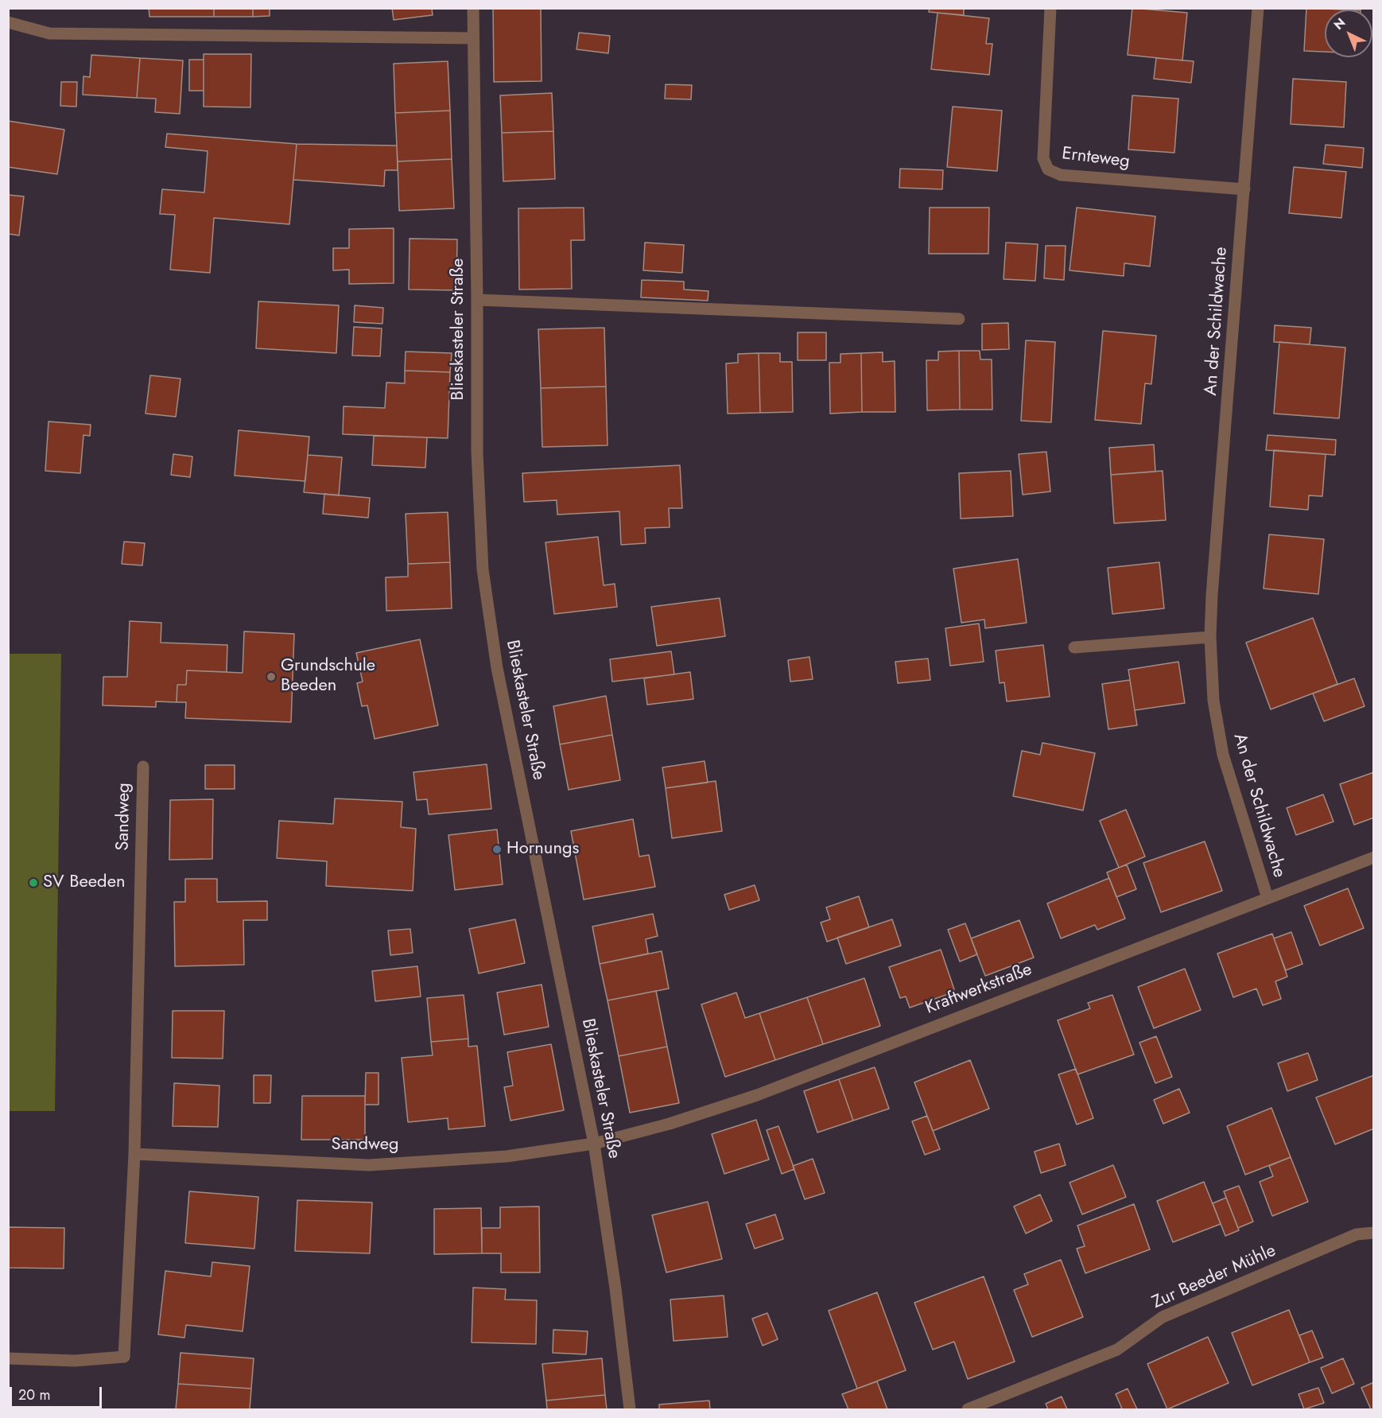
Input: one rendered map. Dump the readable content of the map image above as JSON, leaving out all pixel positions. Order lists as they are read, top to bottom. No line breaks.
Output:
{"streets":{"street":["Ernteweg","An der Schildwache","Blieskasteler Straße","Sandweg","Kraftwerkstraße","Zur Beeder Mühle"]},"crossings":[["Ernteweg","An der Schildwache"],["An der Schildwache","Kraftwerkstraße"],["Blieskasteler Straße","Sandweg"],["Blieskasteler Straße","Kraftwerkstraße"],["Sandweg","Kraftwerkstraße"]],"places":["Grundschule Beeden","Hornungs","SV Beeden"],"scale_bar":"20 m","north":"top left"}
